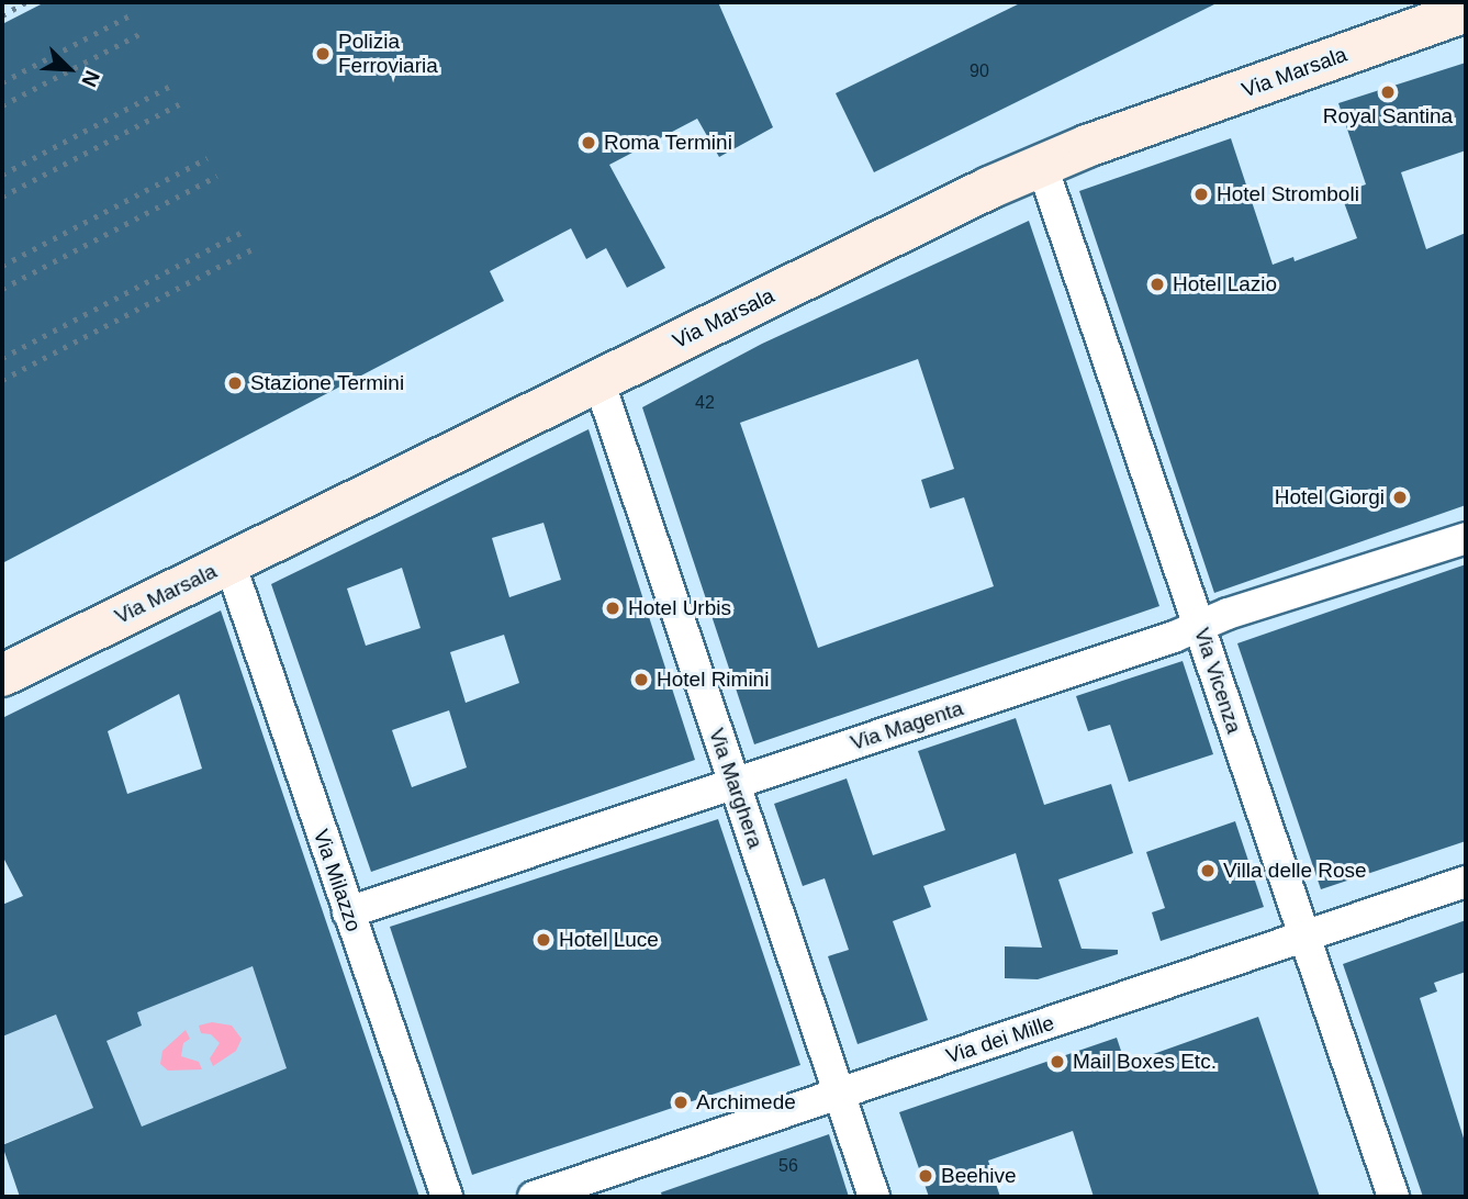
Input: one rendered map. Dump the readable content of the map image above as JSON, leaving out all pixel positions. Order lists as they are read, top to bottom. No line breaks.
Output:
{"streets":{"main road":["Via Marsala"],"street":["Via Vicenza","Via Magenta","Via Marghera","Via Milazzo","Via dei Mille"]},"crossings":[["Via Marsala","Via Vicenza"],["Via Marsala","Via Marghera"],["Via Marsala","Via Milazzo"],["Via Vicenza","Via Magenta"],["Via Vicenza","Via dei Mille"],["Via Magenta","Via Marghera"],["Via Magenta","Via Milazzo"],["Via Marghera","Via dei Mille"]],"places":["Polizia Ferroviaria","Royal Santina","Roma Termini","Hotel Stromboli","Hotel Lazio","Stazione Termini","Hotel Giorgi","Hotel Urbis","Hotel Rimini","Villa delle Rose","Hotel Luce","Mail Boxes Etc.","Archimede","Beehive"],"house_numbers":["90","42","56"],"north":"bottom right"}
